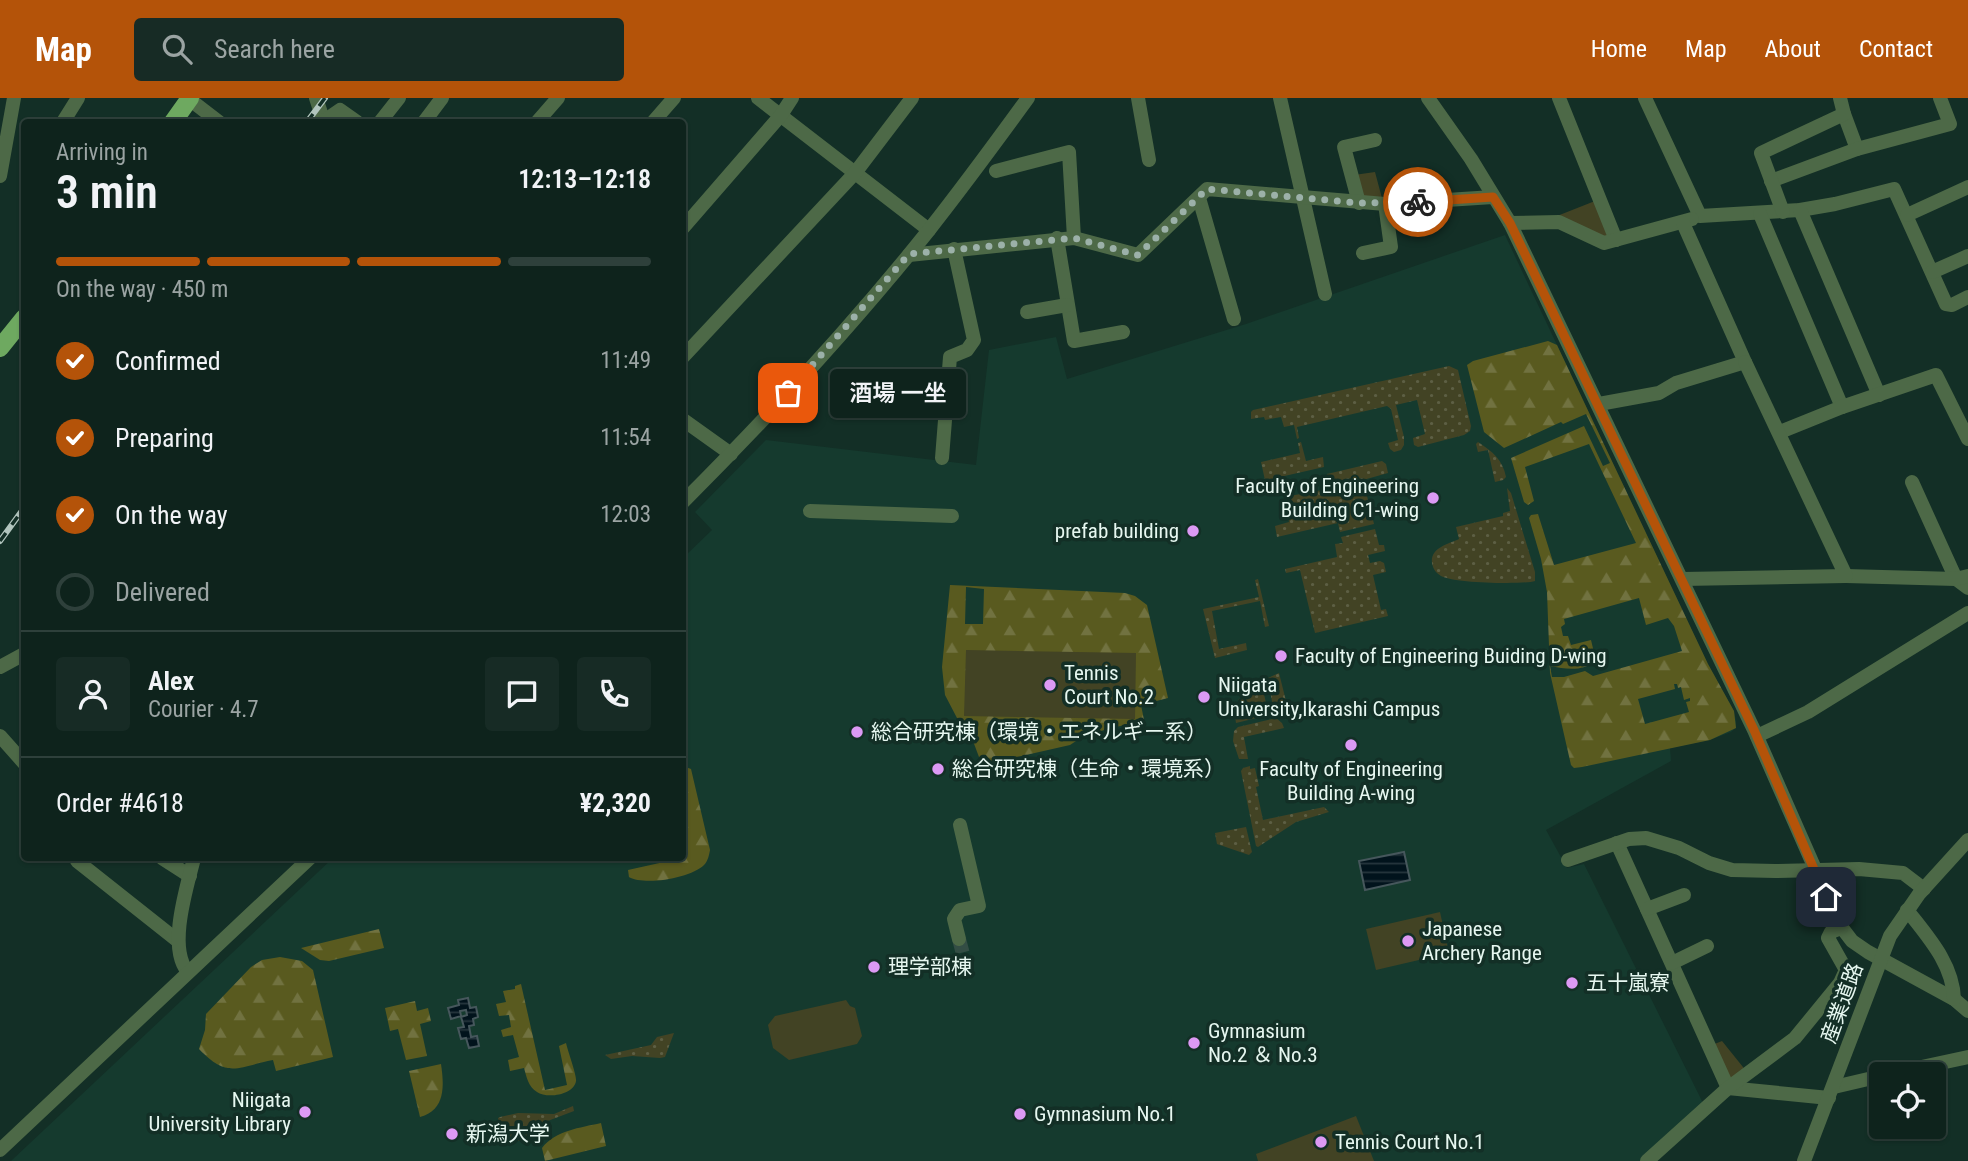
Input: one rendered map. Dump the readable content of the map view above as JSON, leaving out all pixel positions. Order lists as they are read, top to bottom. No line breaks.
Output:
{"streets":{"street":["産業道路"]},"places":["酒場 一坐","Faculty of Engineering Building C1-wing","prefab building","Faculty of Engineering Buiding D-wing","Tennis Court No.2","Niigata University,Ikarashi Campus","総合研究棟（環境・エネルギー系）","Faculty of Engineering Building A-wing","総合研究棟（生命・環境系）","Japanese Archery Range","理学部棟","五十嵐寮","Gymnasium No.2 ＆ No.3","Niigata University Library","Gymnasium No.1","新潟大学","Tennis Court No.1"],"page":{"header":"Map","search":"Search here","nav":["Home","Map","About","Contact"],"heading":["3 min","Arriving in","12:13–12:18"],"panel":["Alex","Courier · 4.7","Order #4618","¥2,320"],"bar":"On the way · 450 m","list":[["Confirmed","11:49"],["Preparing","11:54"],["On the way","12:03"],"Delivered"],"bubble":"酒場 一坐"}}
